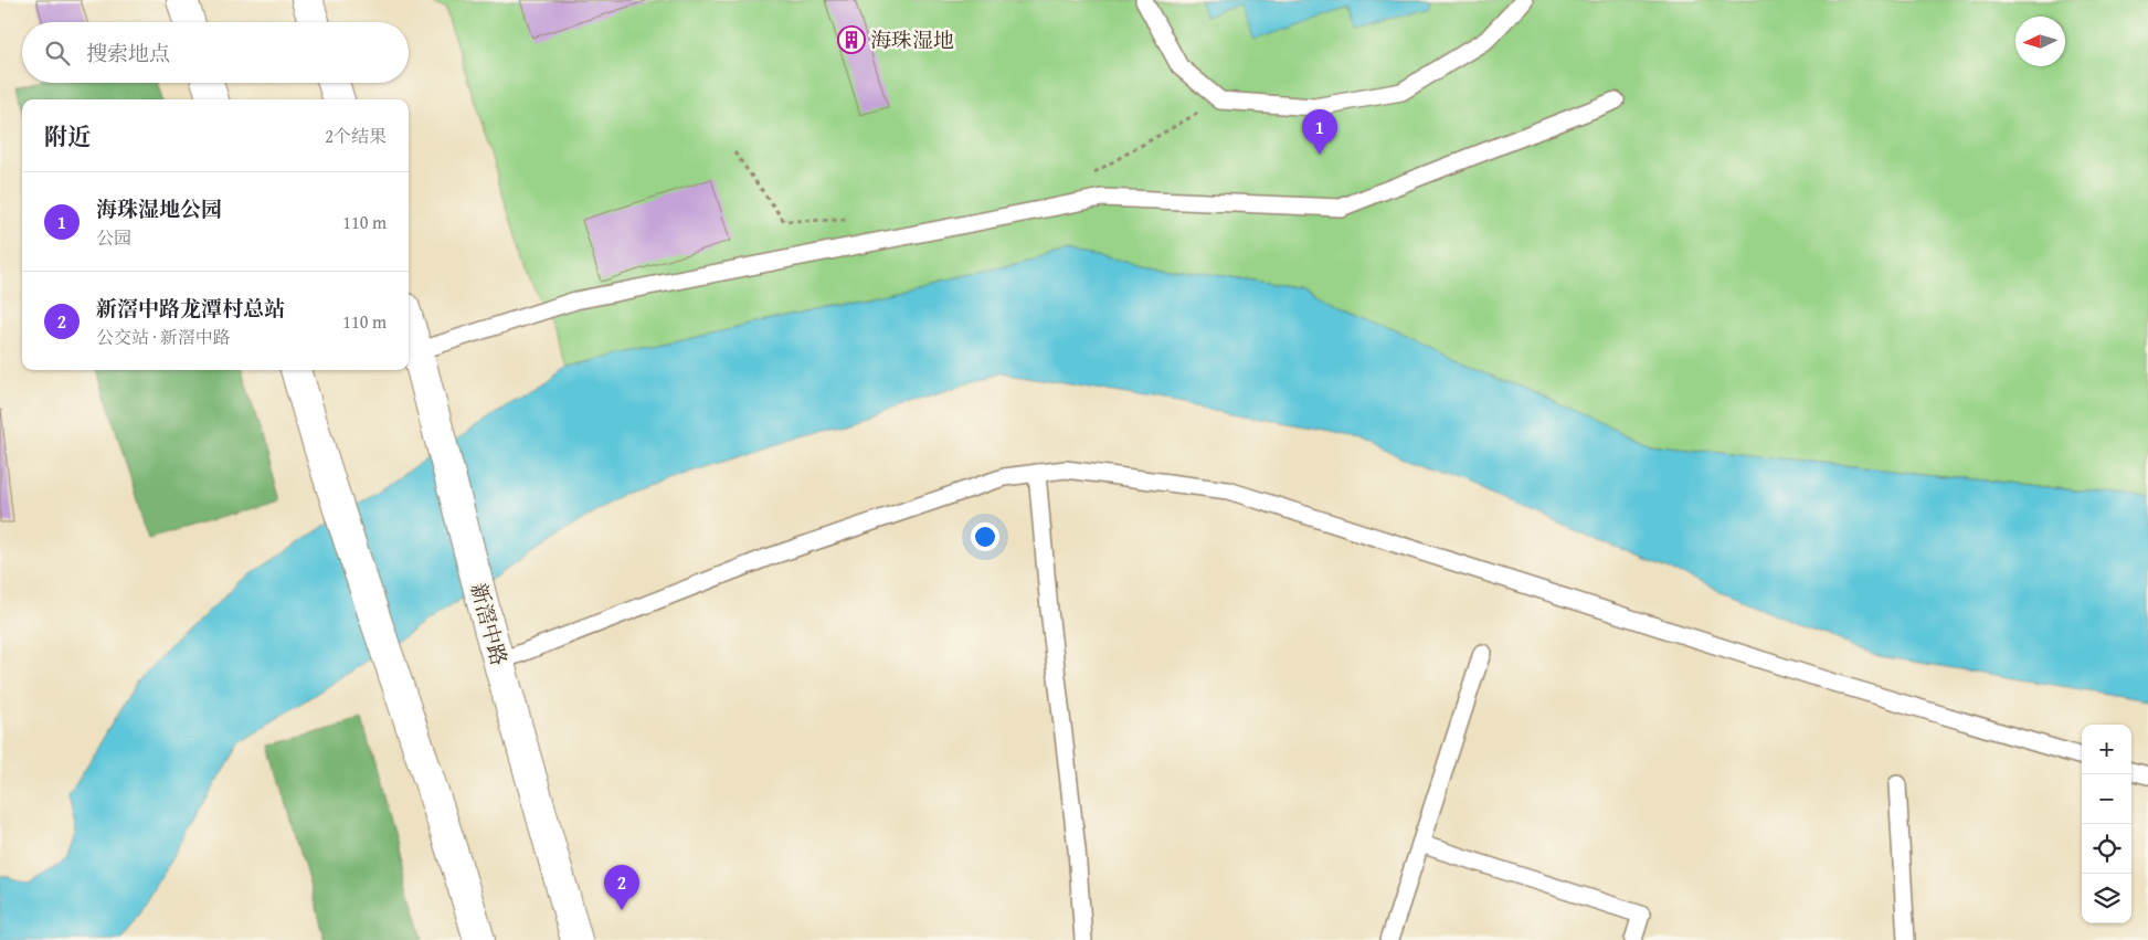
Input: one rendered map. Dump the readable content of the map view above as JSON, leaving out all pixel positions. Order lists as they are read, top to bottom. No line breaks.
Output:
{"streets":{"highway":["新滘中路"]},"places":{"building":["海珠湿地"]},"north":"left","page":{"search":"搜索地点","heading":["附近","2个结果"],"pins":["1","2"],"list":[{"mark":"1","name":"海珠湿地公园","note":"公园","value":"110 m"},{"mark":"2","name":"新滘中路龙潭村总站","note":"公交站 · 新滘中路","value":"110 m"}],"map_buttons":["+","−"]}}
